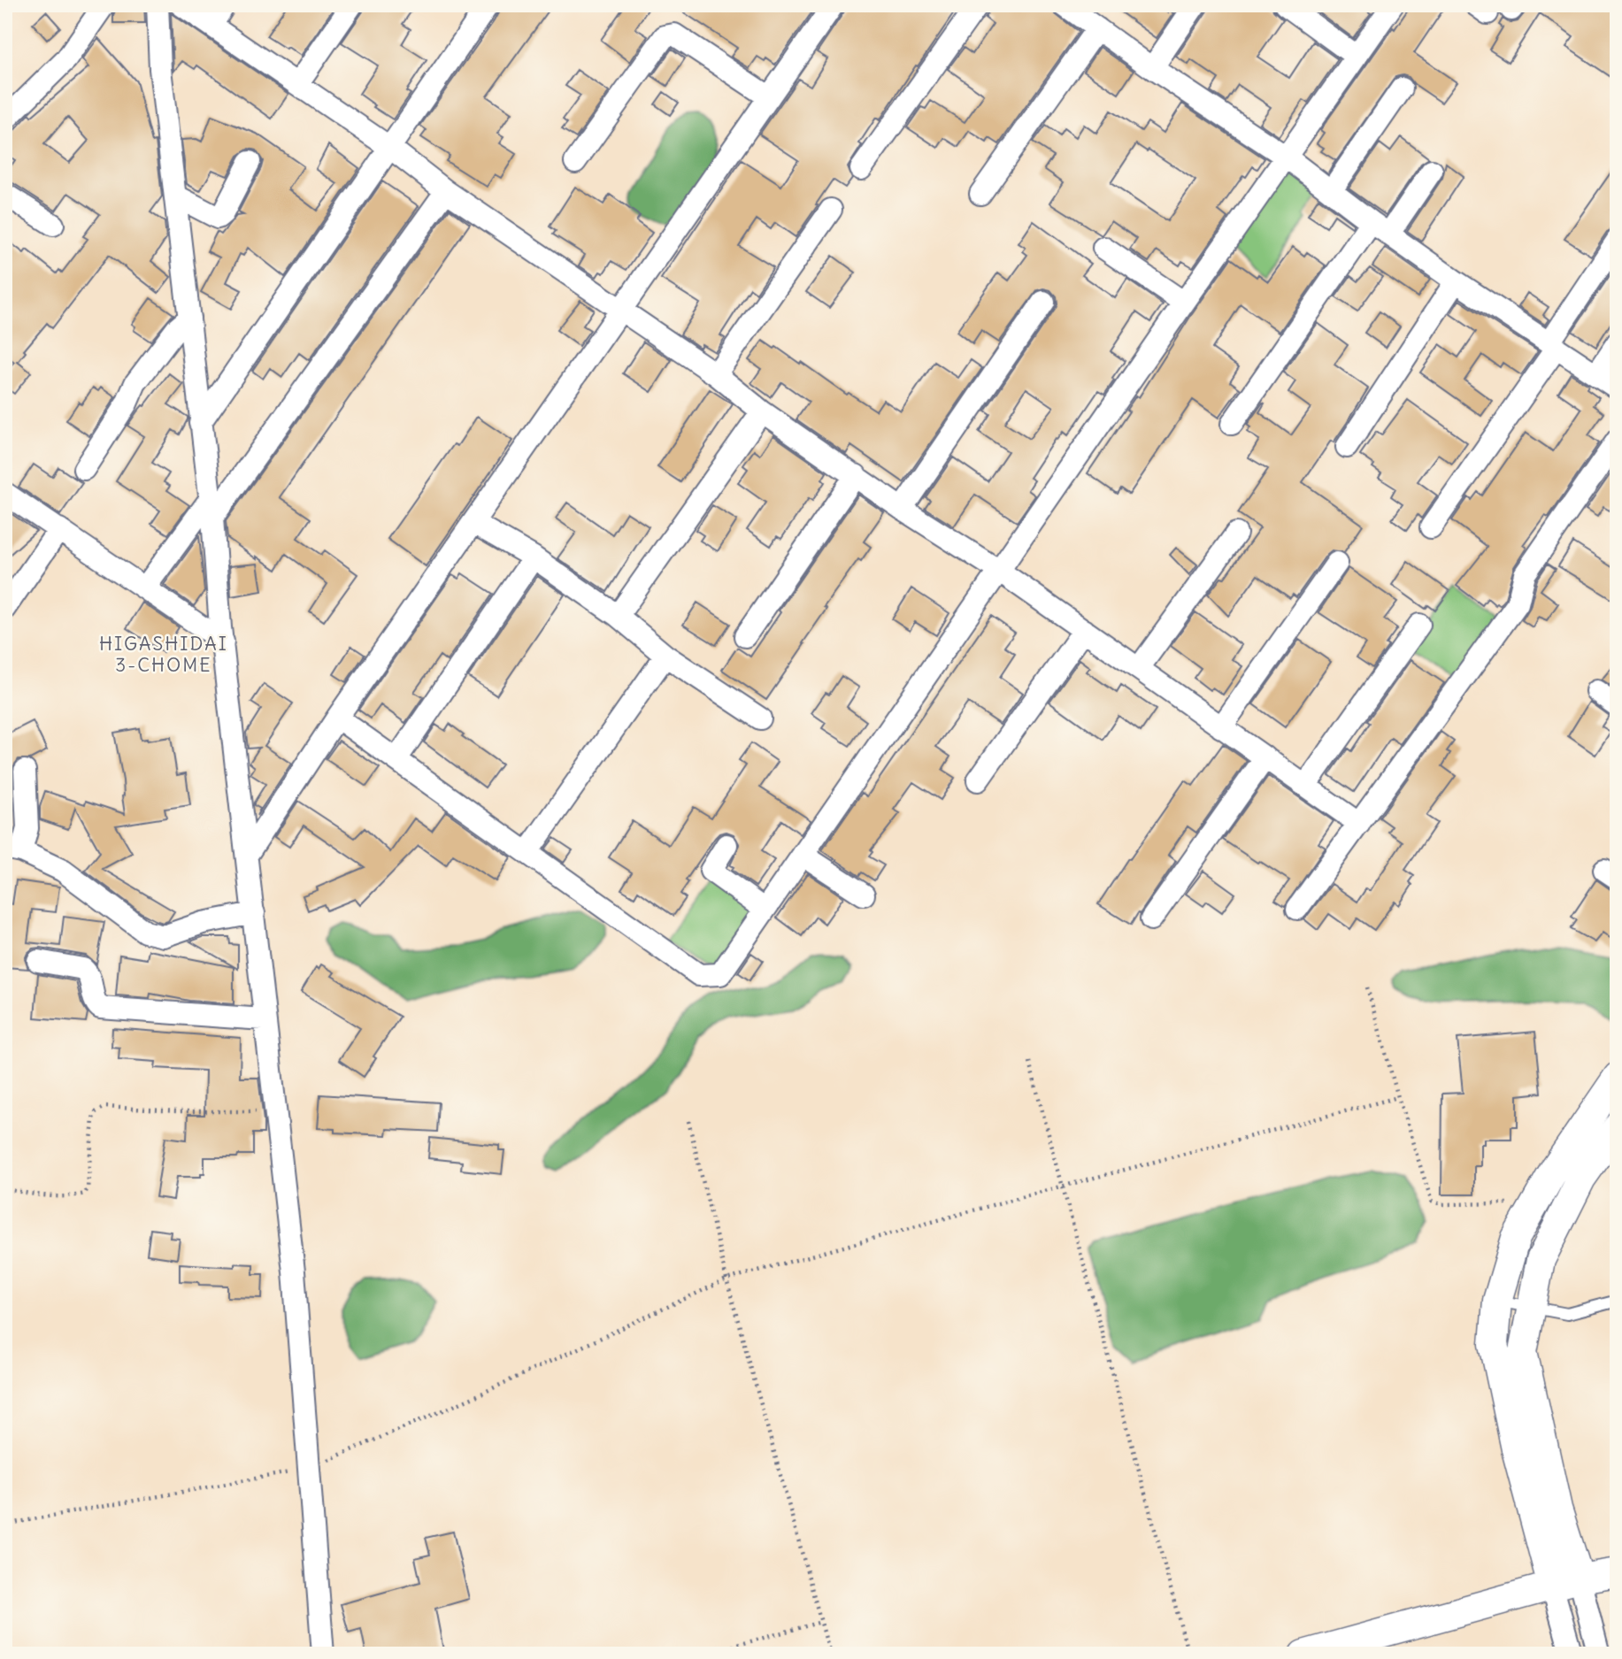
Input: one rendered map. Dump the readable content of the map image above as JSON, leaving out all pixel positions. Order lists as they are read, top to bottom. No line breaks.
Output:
{"districts":["HIGASHIDAI 3-CHOME"]}
